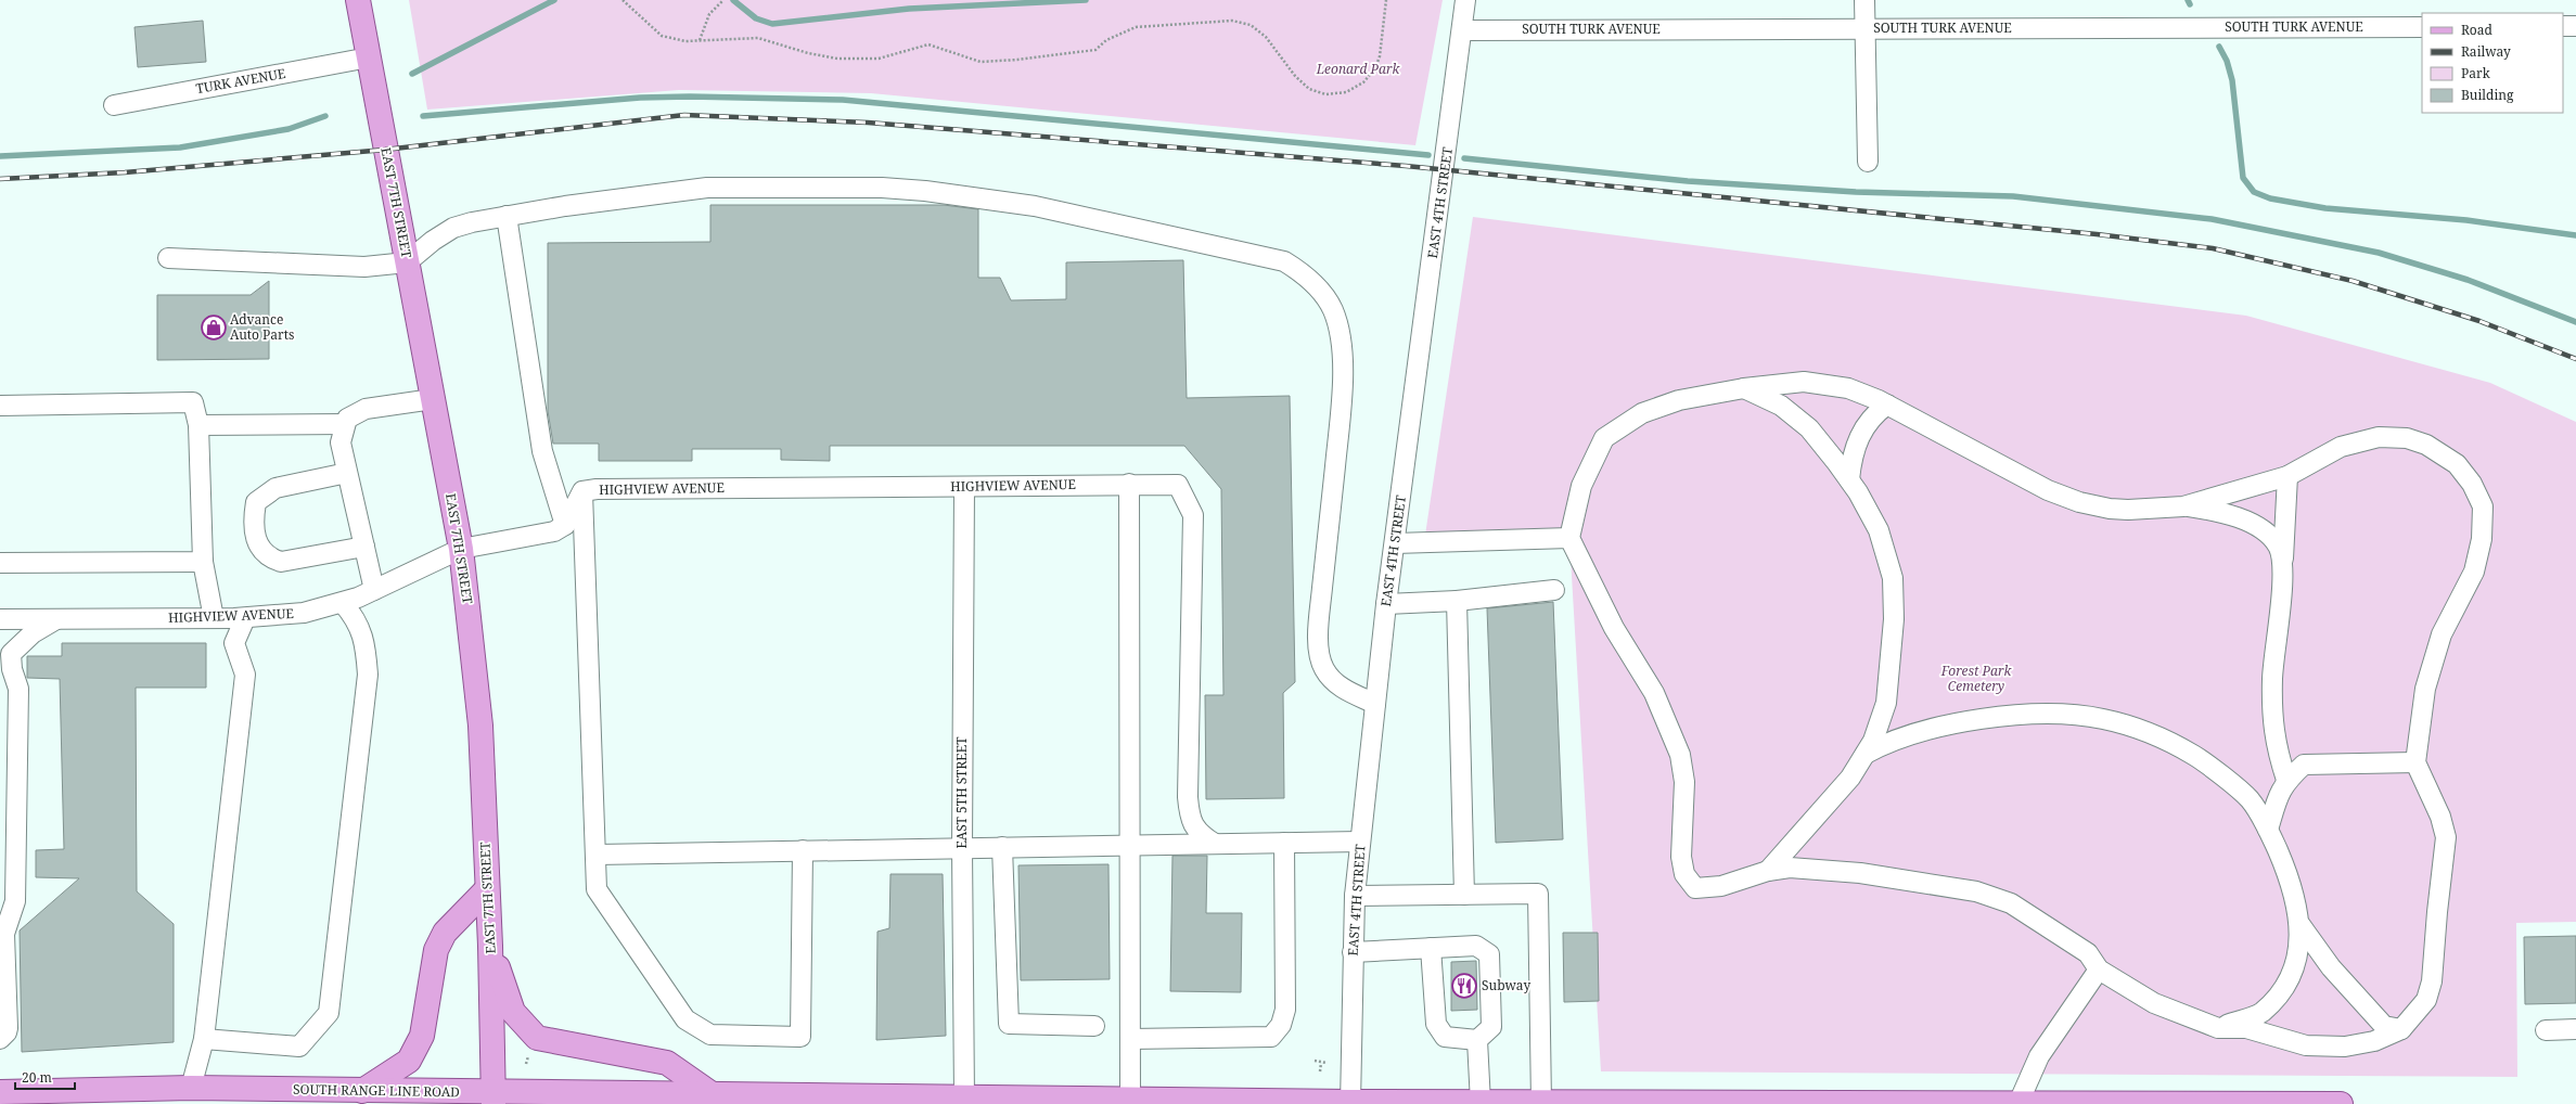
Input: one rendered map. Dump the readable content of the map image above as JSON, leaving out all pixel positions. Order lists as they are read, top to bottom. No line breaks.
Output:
{"streets":{"main road":["EAST 7TH STREET","SOUTH RANGE LINE ROAD"],"street":["SOUTH TURK AVENUE","TURK AVENUE","EAST 4TH STREET","HIGHVIEW AVENUE","EAST 5TH STREET"]},"crossings":[["SOUTH TURK AVENUE","EAST 4TH STREET"],["TURK AVENUE","EAST 7TH STREET"],["EAST 7TH STREET","HIGHVIEW AVENUE"],["EAST 7TH STREET","SOUTH RANGE LINE ROAD"],["EAST 4TH STREET","SOUTH RANGE LINE ROAD"],["HIGHVIEW AVENUE","EAST 5TH STREET"],["EAST 5TH STREET","SOUTH RANGE LINE ROAD"]],"parks":["Leonard Park","Forest Park Cemetery"],"places":{"shop":["Advance Auto Parts"],"restaurant":["Subway"]},"legend":["Road","Railway","Park","Building"],"scale_bar":"20 m"}
